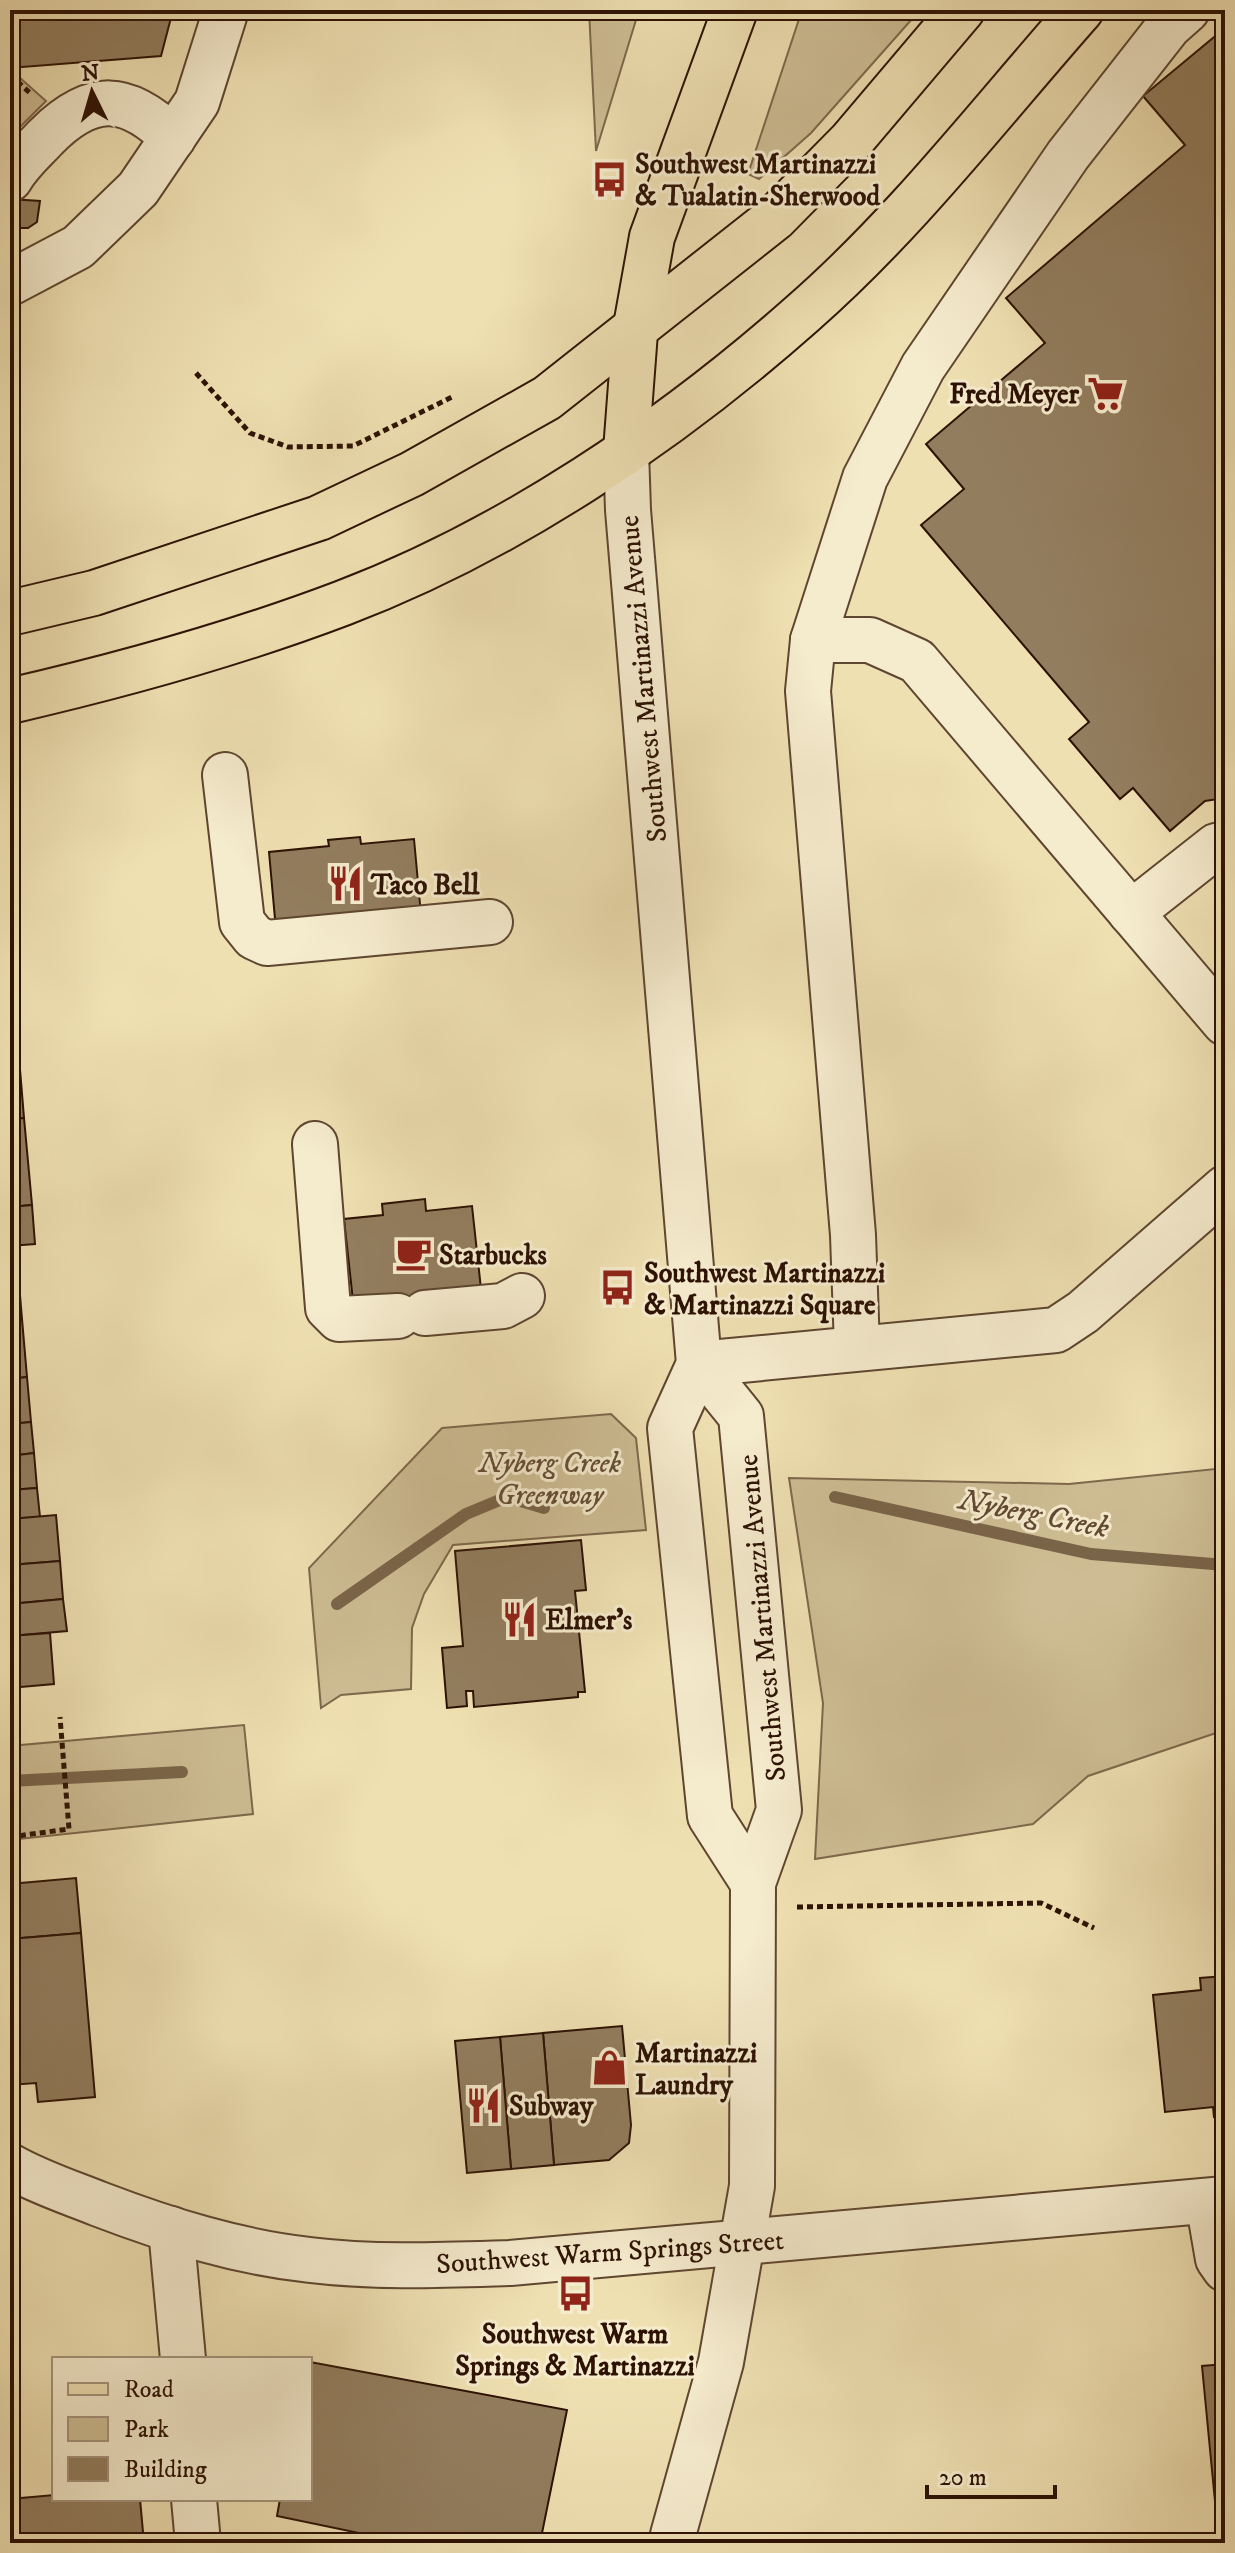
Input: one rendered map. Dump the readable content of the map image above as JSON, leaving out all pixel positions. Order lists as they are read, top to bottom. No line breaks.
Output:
{"streets":{"main road":["Southwest Martinazzi Avenue"],"street":["Southwest Warm Springs Street"]},"crossings":[["Southwest Martinazzi Avenue","Southwest Warm Springs Street"]],"water":["Nyberg Creek"],"parks":["Nyberg Creek Greenway"],"places":{"bus stop":["Southwest Martinazzi & Tualatin-Sherwood","Southwest Martinazzi & Martinazzi Square","Southwest Warm Springs & Martinazzi"],"supermarket":["Fred Meyer"],"restaurant":["Taco Bell","Elmer's","Subway"],"cafe":["Starbucks"],"shop":["Martinazzi Laundry"]},"legend":["Road","Park","Building"],"scale_bar":"20 m","north":"top"}
